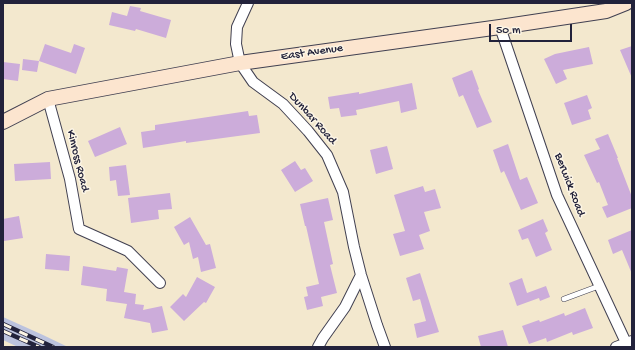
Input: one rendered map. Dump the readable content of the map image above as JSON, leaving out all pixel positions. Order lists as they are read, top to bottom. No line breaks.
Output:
{"streets":{"street":["East Avenue","Dunbar Road","Kinross Road","Berwick Road"]},"crossings":[["East Avenue","Dunbar Road"],["East Avenue","Kinross Road"],["East Avenue","Berwick Road"]],"scale_bar":"50 m"}
